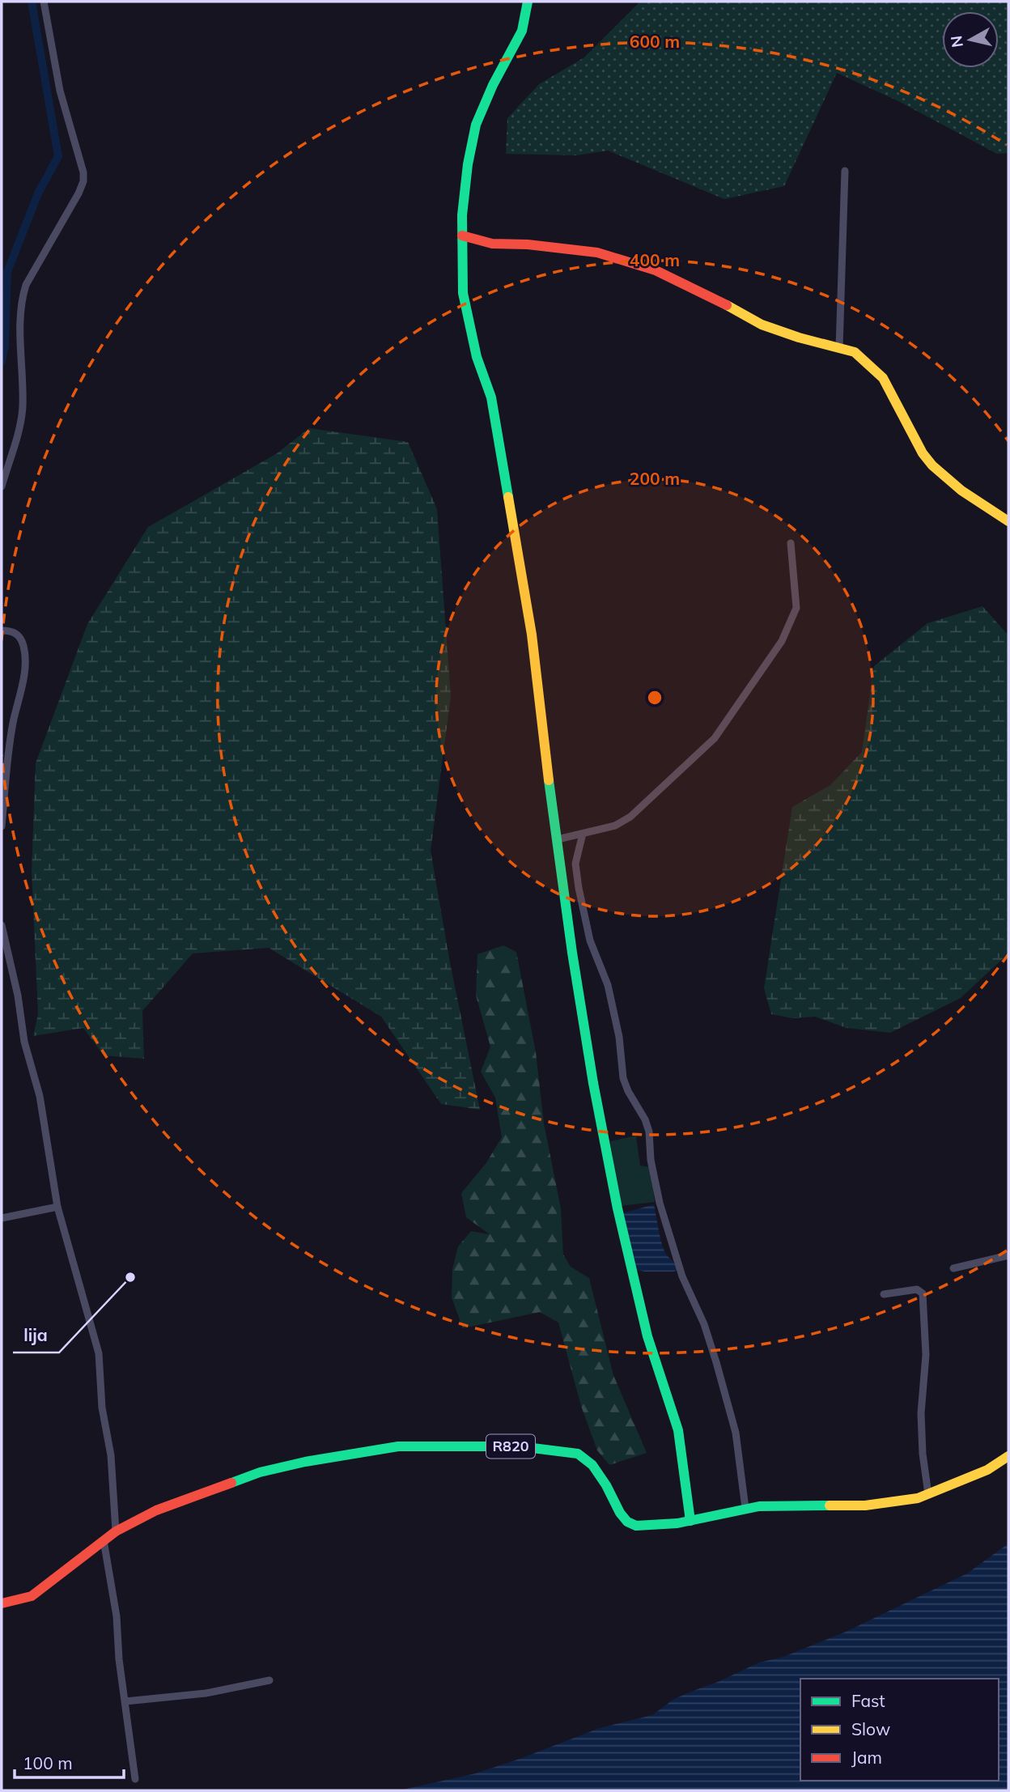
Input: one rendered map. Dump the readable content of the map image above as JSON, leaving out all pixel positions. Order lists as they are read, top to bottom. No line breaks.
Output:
{"streets":{"street":["R820"]},"places":["lija"],"legend":["Fast","Slow","Jam"],"scale_bar":"100 m","north":"left","rings":["600 m","400 m","200 m"]}
